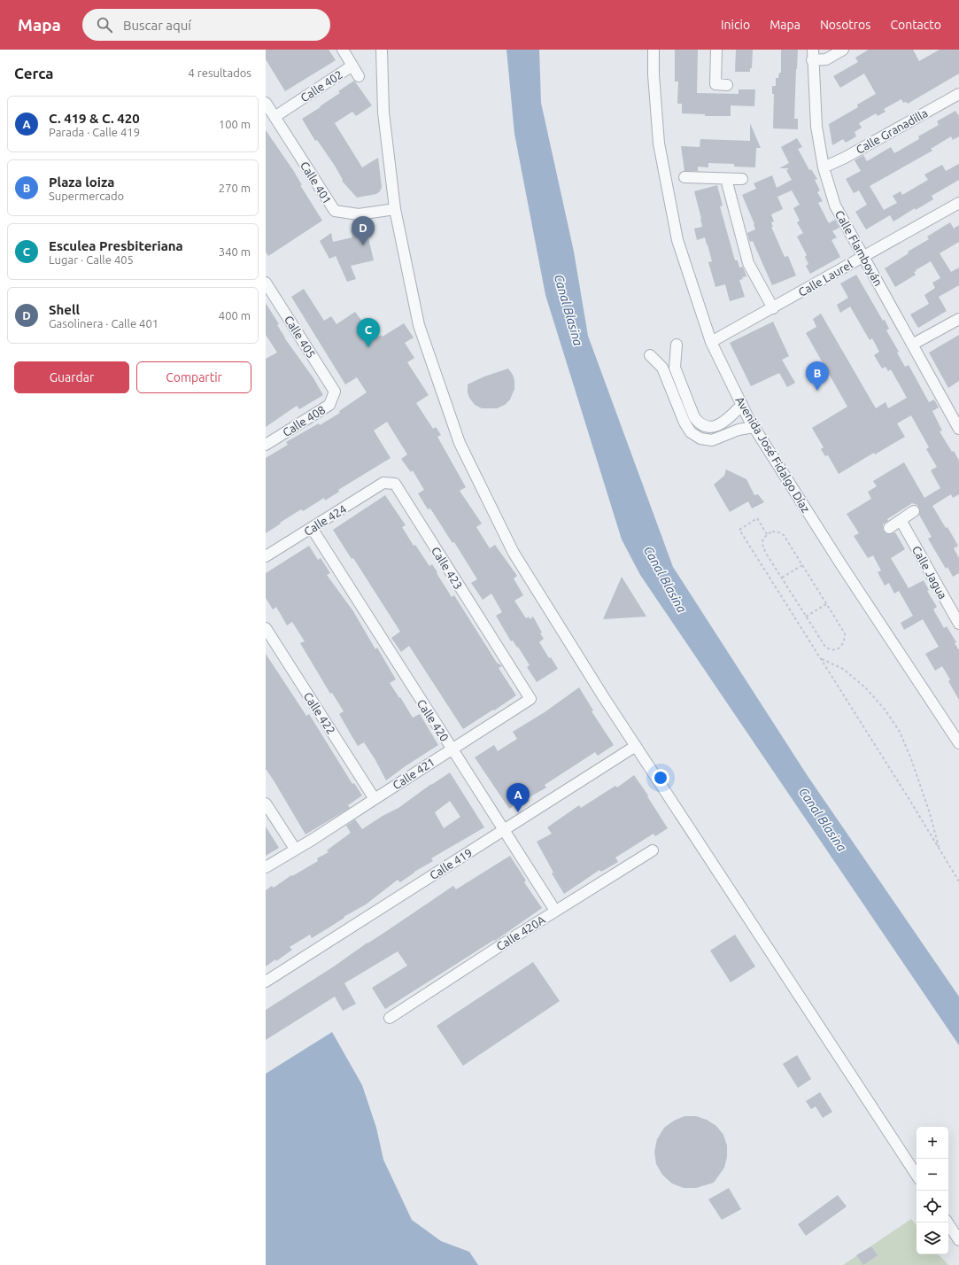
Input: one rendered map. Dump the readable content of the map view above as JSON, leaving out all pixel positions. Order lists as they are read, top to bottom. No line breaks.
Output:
{"streets":{"street":["Calle 402","Calle Granadilla","Calle 401","Calle Flamboyán","Calle Laurel","Calle 405","Calle 408","Avenida José Fidalgo Díaz","Calle 424","Calle 423","Calle Jagua","Calle 422","Calle 420","Calle 421","Calle 419","Calle 420A"]},"crossings":[["Calle 402","Calle 401"],["Calle Granadilla","Calle Flamboyán"],["Calle Flamboyán","Calle Laurel"],["Calle Laurel","Avenida José Fidalgo Díaz"],["Calle 405","Calle 408"],["Calle 424","Calle 423"],["Calle 424","Calle 420"],["Calle 423","Calle 421"],["Calle 422","Calle 421"],["Calle 420","Calle 421"],["Calle 420","Calle 419"],["Calle 420","Calle 420A"]],"water":["Canal Blasina"],"page":{"header":"Mapa","search":"Buscar aquí","nav":["Inicio","Mapa","Nosotros","Contacto"],"heading":["Cerca","4 resultados"],"list":[{"mark":"A","name":"C. 419 & C. 420","note":"Parada · Calle 419","value":"100 m"},{"mark":"B","name":"Plaza loiza","note":"Supermercado","value":"270 m"},{"mark":"C","name":"Esculea Presbiteriana","note":"Lugar · Calle 405","value":"340 m"},{"mark":"D","name":"Shell","note":"Gasolinera · Calle 401","value":"400 m"}],"pins":["D","C","B","A"],"buttons":["Guardar","Compartir"],"map_buttons":["+","−"]}}
